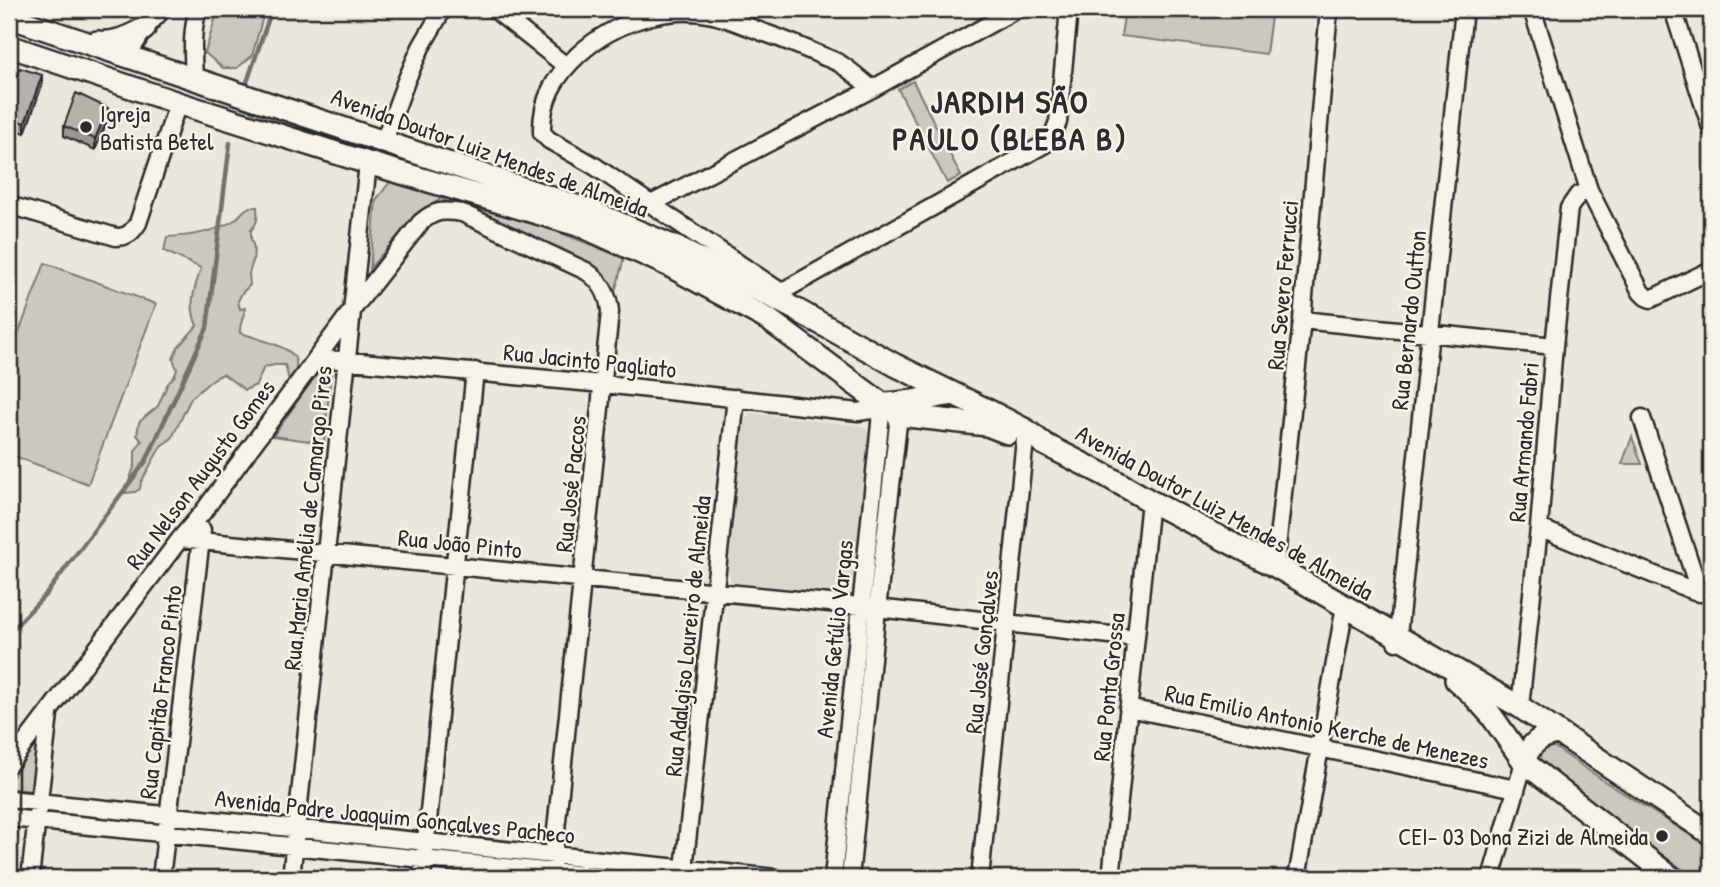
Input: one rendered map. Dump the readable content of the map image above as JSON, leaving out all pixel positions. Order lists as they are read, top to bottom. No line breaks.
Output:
{"streets":{"main road":["Avenida Doutor Luiz Mendes de Almeida"],"street":["Rua Severo Ferrucci","Rua Bernardo Outton","Rua Jacinto Pagliato","Rua Armando Fabri","Rua Nelson Augusto Gomes","Rua José Paccos","Rua Maria Amélia de Camargo Pires","Rua João Pinto","Rua Adalgiso Loureiro de Almeida","Avenida Getúlio Vargas","Rua José Gonçalves","Rua Ponta Grossa","Rua Capitão Franco Pinto","Rua Emilio Antonio Kerche de Menezes","Avenida Padre Joaquim Gonçalves Pacheco"]},"crossings":[["Avenida Doutor Luiz Mendes de Almeida","Rua Severo Ferrucci"],["Avenida Doutor Luiz Mendes de Almeida","Rua Bernardo Outton"],["Avenida Doutor Luiz Mendes de Almeida","Rua Jacinto Pagliato"],["Avenida Doutor Luiz Mendes de Almeida","Rua Armando Fabri"],["Avenida Doutor Luiz Mendes de Almeida","Rua Maria Amélia de Camargo Pires"],["Avenida Doutor Luiz Mendes de Almeida","Avenida Getúlio Vargas"],["Avenida Doutor Luiz Mendes de Almeida","Rua José Gonçalves"],["Avenida Doutor Luiz Mendes de Almeida","Rua Ponta Grossa"],["Rua Jacinto Pagliato","Rua Nelson Augusto Gomes"],["Rua Jacinto Pagliato","Rua José Paccos"],["Rua Jacinto Pagliato","Rua Maria Amélia de Camargo Pires"],["Rua Jacinto Pagliato","Rua Adalgiso Loureiro de Almeida"],["Rua Jacinto Pagliato","Avenida Getúlio Vargas"],["Rua Nelson Augusto Gomes","Rua José Paccos"],["Rua Nelson Augusto Gomes","Rua Maria Amélia de Camargo Pires"],["Rua Nelson Augusto Gomes","Rua João Pinto"],["Rua Nelson Augusto Gomes","Rua Capitão Franco Pinto"],["Rua José Paccos","Rua João Pinto"],["Rua José Paccos","Avenida Padre Joaquim Gonçalves Pacheco"],["Rua Maria Amélia de Camargo Pires","Rua João Pinto"],["Rua Maria Amélia de Camargo Pires","Avenida Padre Joaquim Gonçalves Pacheco"],["Rua João Pinto","Rua Adalgiso Loureiro de Almeida"],["Rua João Pinto","Avenida Getúlio Vargas"],["Rua João Pinto","Rua Capitão Franco Pinto"],["Rua Adalgiso Loureiro de Almeida","Avenida Padre Joaquim Gonçalves Pacheco"],["Rua Ponta Grossa","Rua Emilio Antonio Kerche de Menezes"],["Rua Capitão Franco Pinto","Avenida Padre Joaquim Gonçalves Pacheco"]],"districts":["JARDIM SÃO PAULO (BLEBA B)"],"places":["Igreja Batista Betel","CEI- 03 Dona Zizi de Almeida"]}
